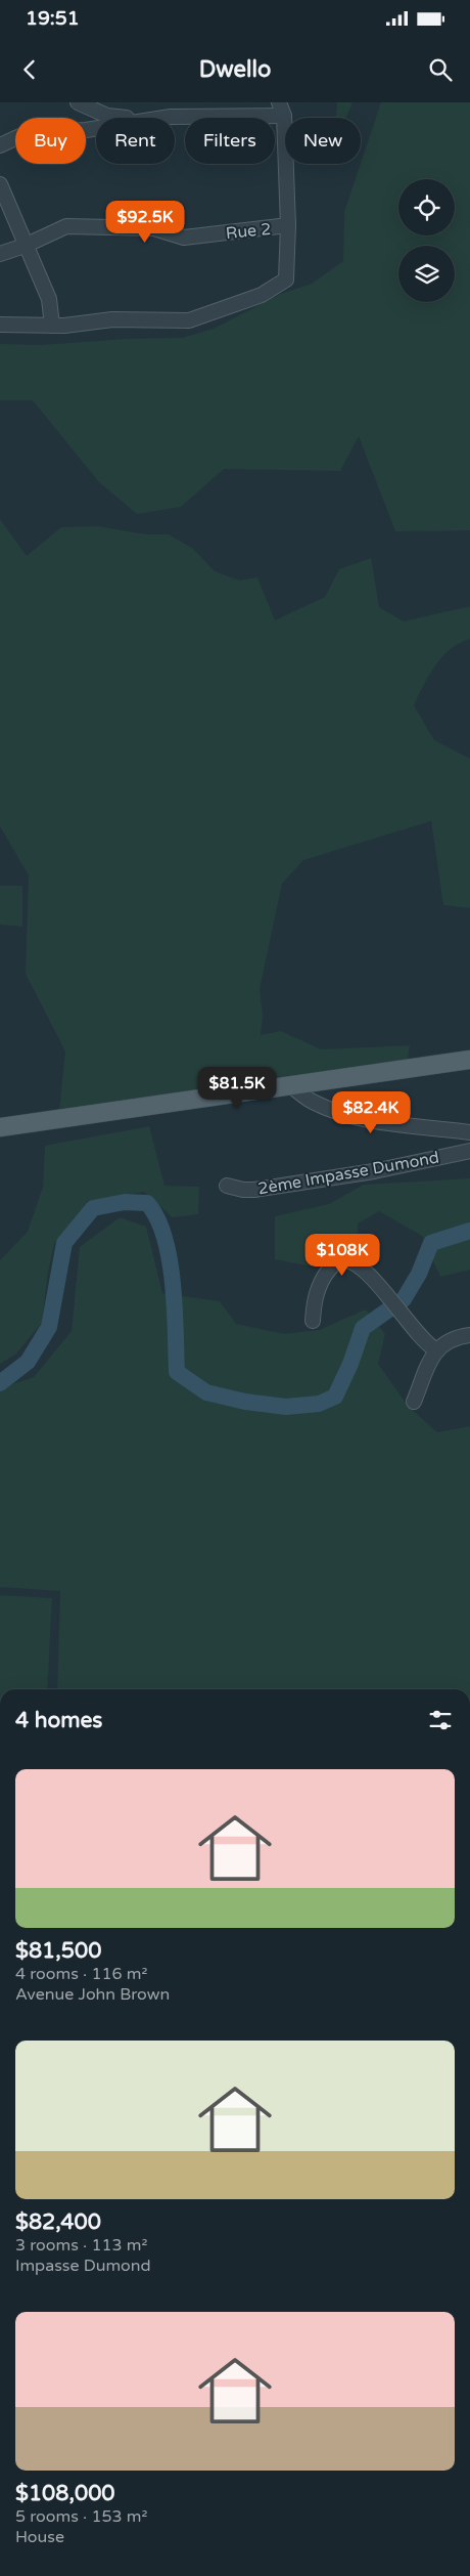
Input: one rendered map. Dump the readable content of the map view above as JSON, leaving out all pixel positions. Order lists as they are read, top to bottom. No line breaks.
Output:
{"streets":{"street":["Rue 2","2ème Impasse Dumond"]},"page":{"status":"19:51","header":"Dwello","chip":["Buy","Rent","Filters","New"],"price":["$92.5K","$81.5K","$82.4K","$108K"],"heading":"4 homes","list":[{"name":"$81,500","note":"4 rooms · 116 m² · Avenue John Brown"},{"name":"$82,400","note":"3 rooms · 113 m² · Impasse Dumond"},{"name":"$108,000","note":"5 rooms · 153 m² · House"}]}}
